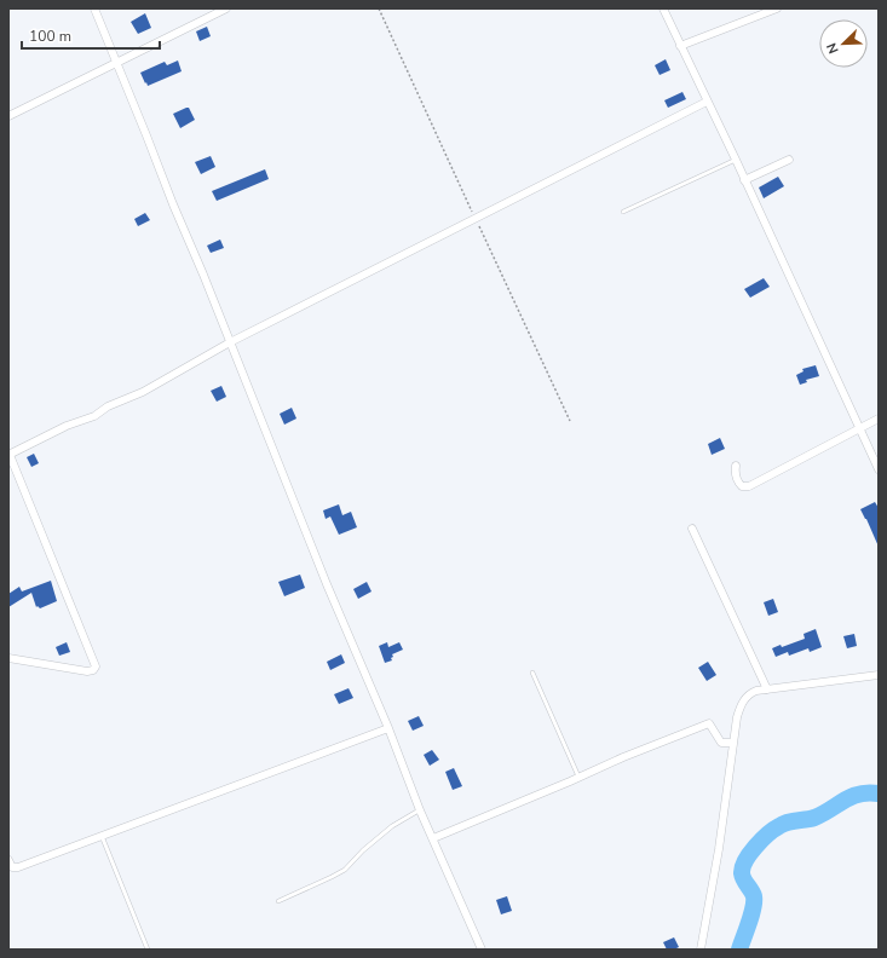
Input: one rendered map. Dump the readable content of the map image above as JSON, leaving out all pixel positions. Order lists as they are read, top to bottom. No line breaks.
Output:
{"scale_bar":"100 m","north":"bottom left"}
